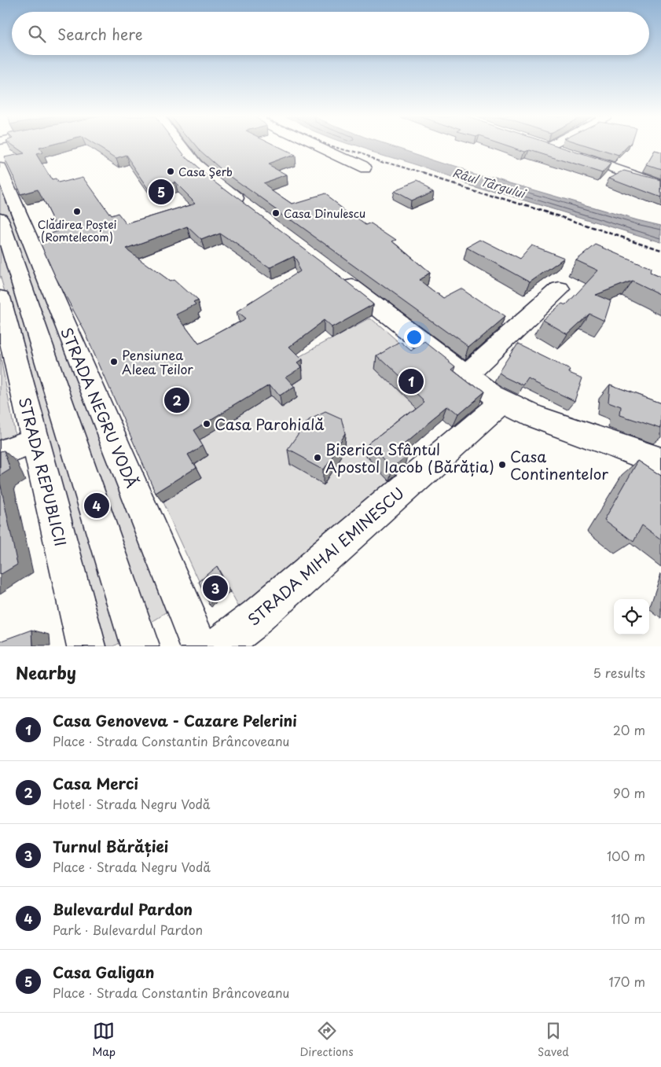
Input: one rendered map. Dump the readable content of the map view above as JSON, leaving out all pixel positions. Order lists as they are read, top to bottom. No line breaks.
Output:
{"streets":{"main road":["STRADA NEGRU VODĂ","STRADA REPUBLICII","STRADA MIHAI EMINESCU"]},"water":["Râul Târgului"],"places":["Casa Şerb","Clădirea Poștei (Romtelecom)","Casa Dinulescu","Pensiunea Aleea Teilor","Casa Parohială","Biserica Sfântul Apostol Iacob (Bărăția)","Casa Continentelor"],"page":{"search":"Search here","pins":["5","1","2","4","3"],"heading":["Nearby","5 results"],"list":[{"mark":"1","name":"Casa Genoveva - Cazare Pelerini","note":"Place · Strada Constantin Brâncoveanu","value":"20 m"},{"mark":"2","name":"Casa Merci","note":"Hotel · Strada Negru Vodă","value":"90 m"},{"mark":"3","name":"Turnul Bărăției","note":"Place · Strada Negru Vodă","value":"100 m"},{"mark":"4","name":"Bulevardul Pardon","note":"Park · Bulevardul Pardon","value":"110 m"},{"mark":"5","name":"Casa Galigan","note":"Place · Strada Constantin Brâncoveanu","value":"170 m"}],"nav":["Map","Directions","Saved"]}}
